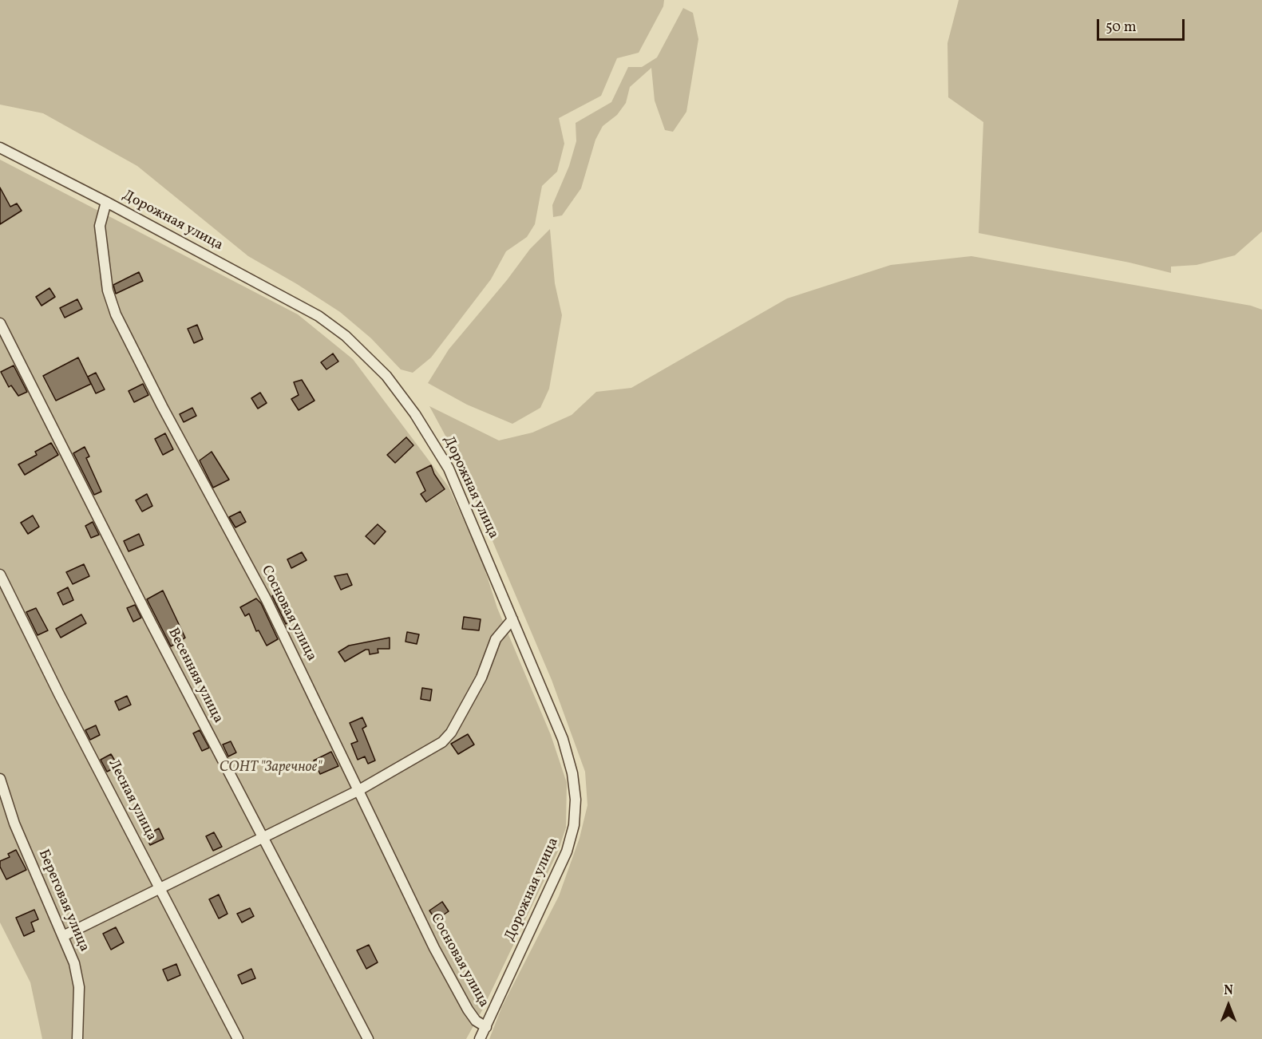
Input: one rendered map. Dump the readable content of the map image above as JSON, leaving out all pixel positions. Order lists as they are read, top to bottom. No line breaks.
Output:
{"streets":{"street":["Дорожная улица","Сосновая улица","Весенняя улица","Лесная улица","Береговая улица"]},"crossings":[["Дорожная улица","Сосновая улица"]],"parks":["СОНТ \"Заречное\""],"scale_bar":"50 m","north":"top"}
